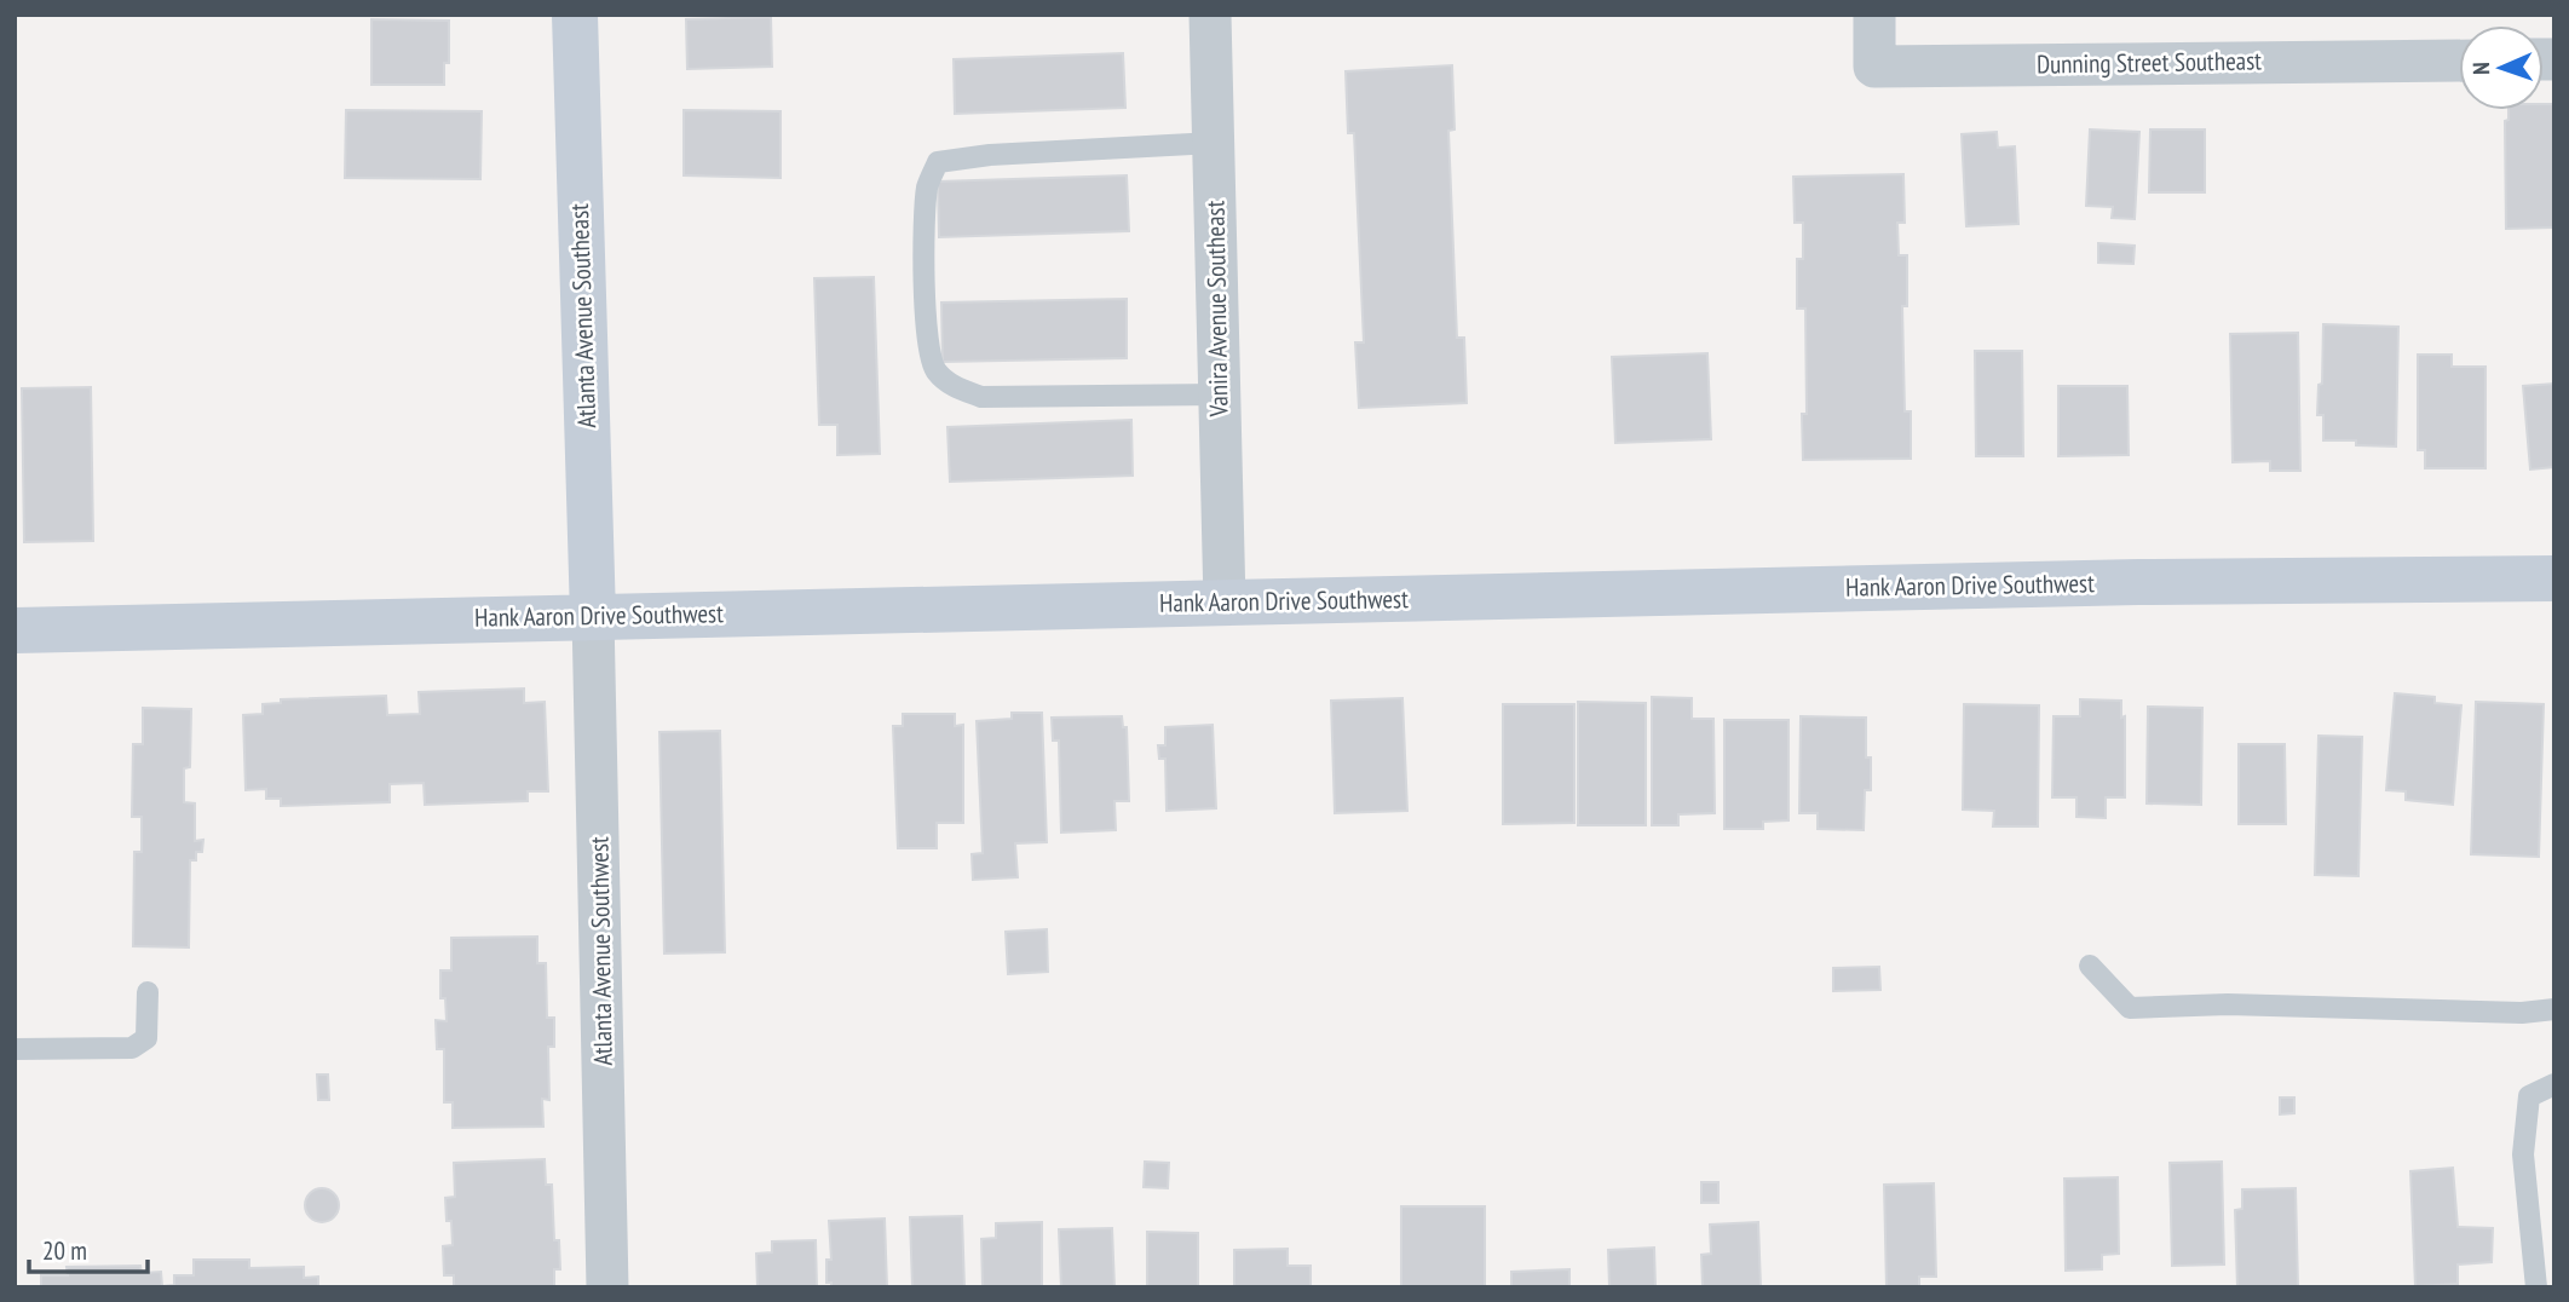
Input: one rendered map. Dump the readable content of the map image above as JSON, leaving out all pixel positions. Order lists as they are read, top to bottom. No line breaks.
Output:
{"streets":{"main road":["Atlanta Avenue Southeast","Hank Aaron Drive Southwest"],"street":["Dunning Street Southeast","Vanira Avenue Southeast","Atlanta Avenue Southwest"]},"crossings":[["Vanira Avenue Southeast","Hank Aaron Drive Southwest"],["Atlanta Avenue Southeast","Hank Aaron Drive Southwest"],["Atlanta Avenue Southeast","Atlanta Avenue Southwest"],["Hank Aaron Drive Southwest","Atlanta Avenue Southwest"]],"scale_bar":"20 m","north":"left"}
